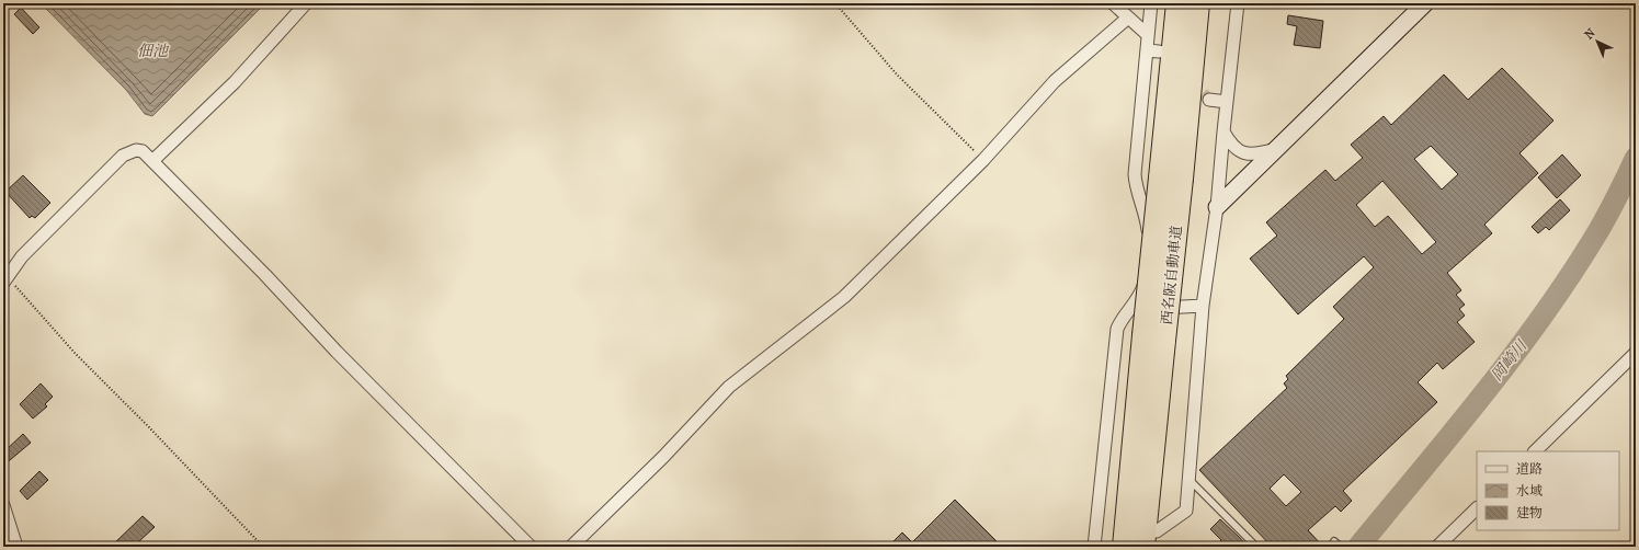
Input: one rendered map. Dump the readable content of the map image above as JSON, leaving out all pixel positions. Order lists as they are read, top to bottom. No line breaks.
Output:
{"streets":{"highway":["西名阪自動車道"]},"water":["佃池","岡崎川"],"legend":["道路","水域","建物"],"north":"top left"}
